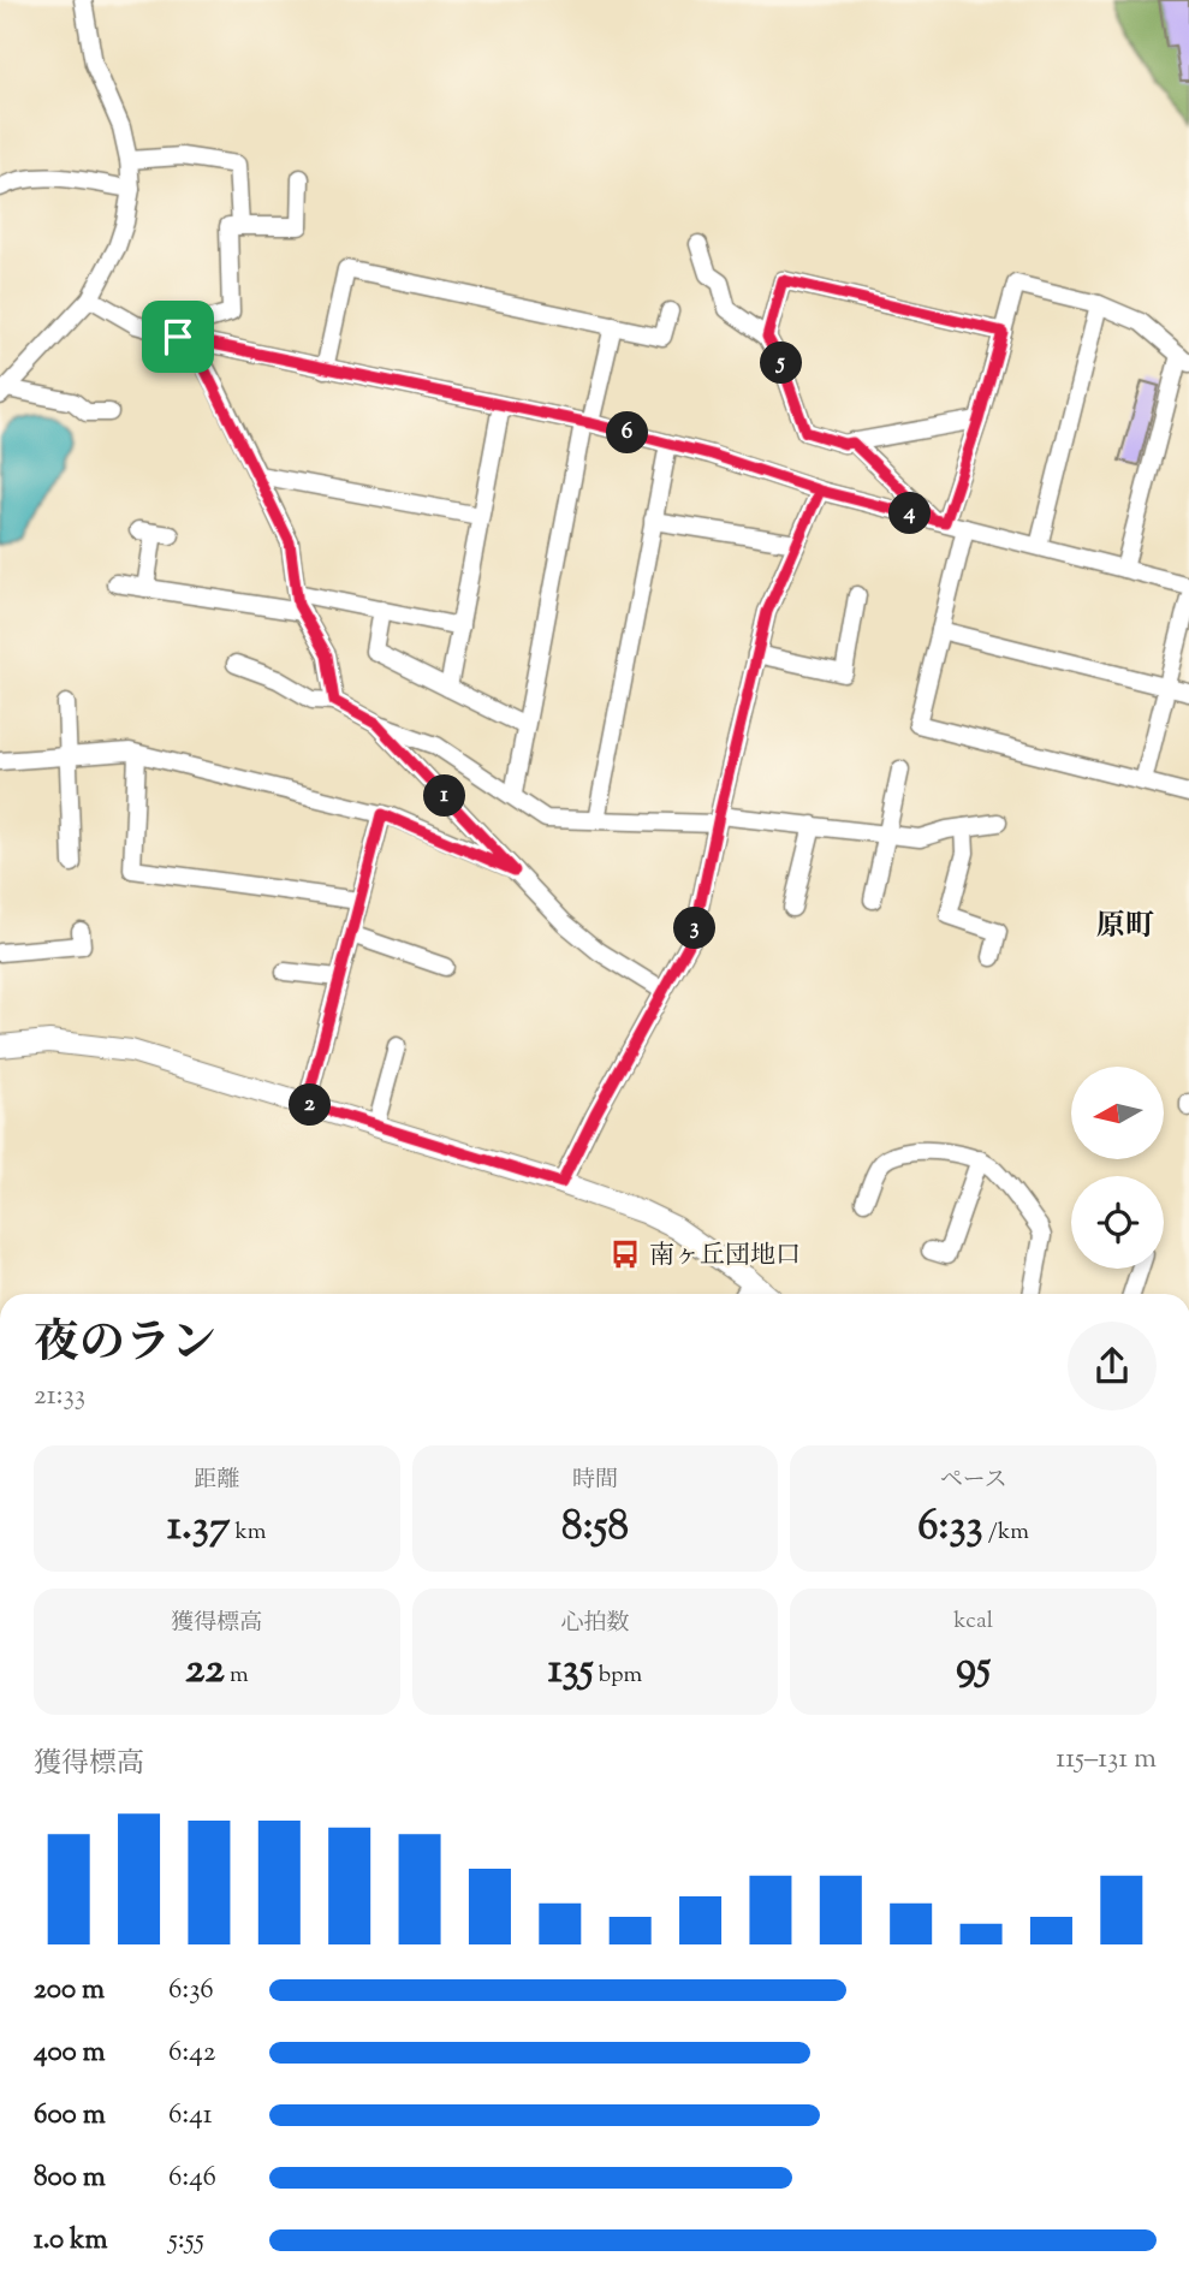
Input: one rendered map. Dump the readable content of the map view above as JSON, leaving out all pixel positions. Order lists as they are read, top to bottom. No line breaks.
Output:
{"districts":["原町"],"places":{"bus stop":["南ヶ丘団地口"]},"north":"left","page":{"pins":["5","6","4","1","3","2"],"heading":["夜のラン","21:33"],"stats":[["距離","1.37 km"],["時間","8:58"],["ペース","6:33 /km"],["獲得標高","22 m"],["心拍数","135 bpm"],["kcal","95"]],"chart":["獲得標高","115–131 m"],"list":[{"name":"200 m","note":"6:36"},{"name":"400 m","note":"6:42"},{"name":"600 m","note":"6:41"},{"name":"800 m","note":"6:46"},{"name":"1.0 km","note":"5:55"}]}}
